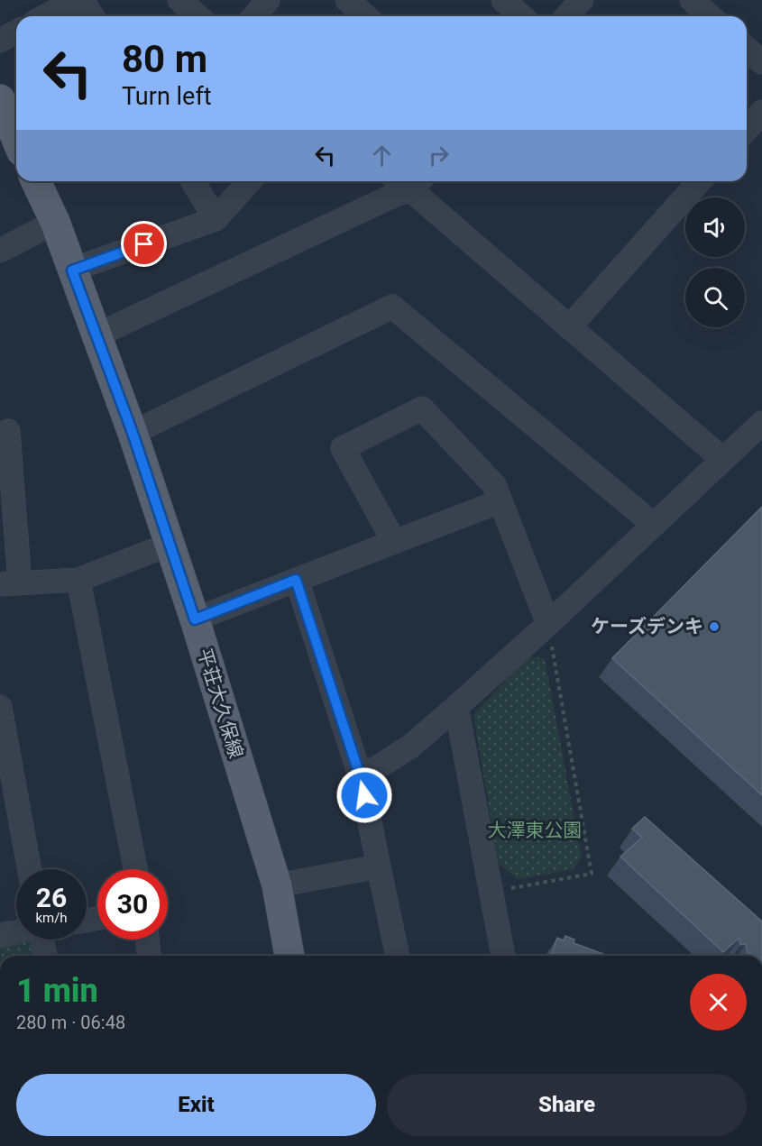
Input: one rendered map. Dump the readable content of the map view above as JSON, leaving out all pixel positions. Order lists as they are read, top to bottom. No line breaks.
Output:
{"streets":{"main road":["平荘大久保線"]},"parks":["大澤東公園"],"places":["ケーズデンキ"],"page":{"turn":["80 m","Turn left"],"speed":"26 km/h","limit":"30","heading":["1 min","280 m · 06:48"],"buttons":["Exit","Share"]}}
